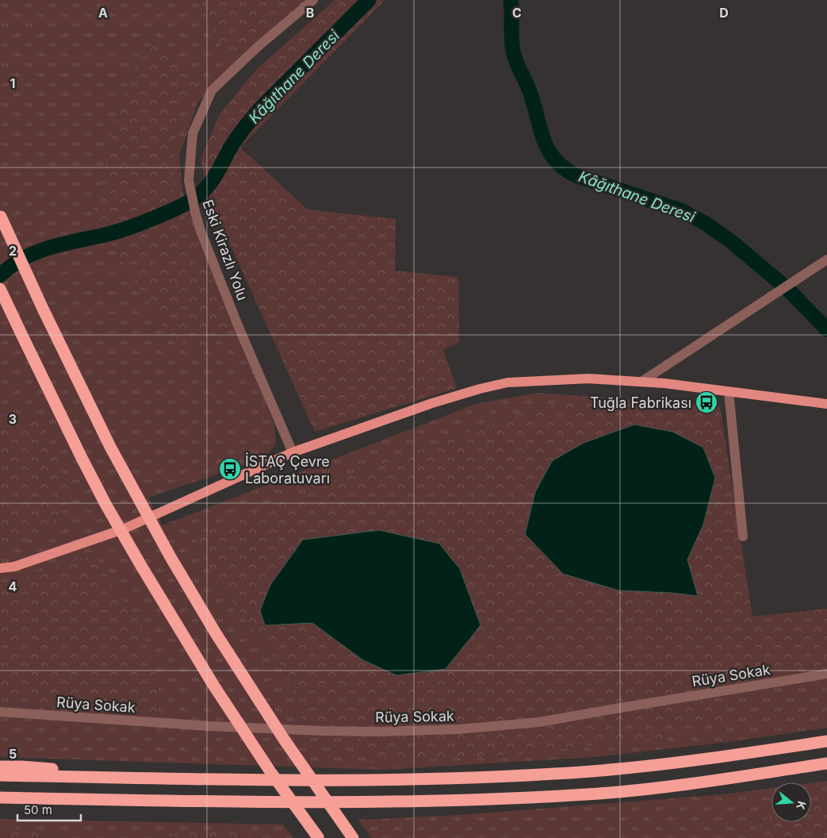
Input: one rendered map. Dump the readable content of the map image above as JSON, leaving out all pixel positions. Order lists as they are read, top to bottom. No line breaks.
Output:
{"streets":{"street":["Eski Kirazlı Yolu","Rüya Sokak"]},"water":["Kâğıthane Deresi"],"places":{"bus stop":["Tuğla Fabrikası","İSTAÇ Çevre Laboratuvarı"]},"scale_bar":"50 m","north":"right","grid":{"columns":["A","B","C","D"],"rows":["1","2","3","4","5"]}}
